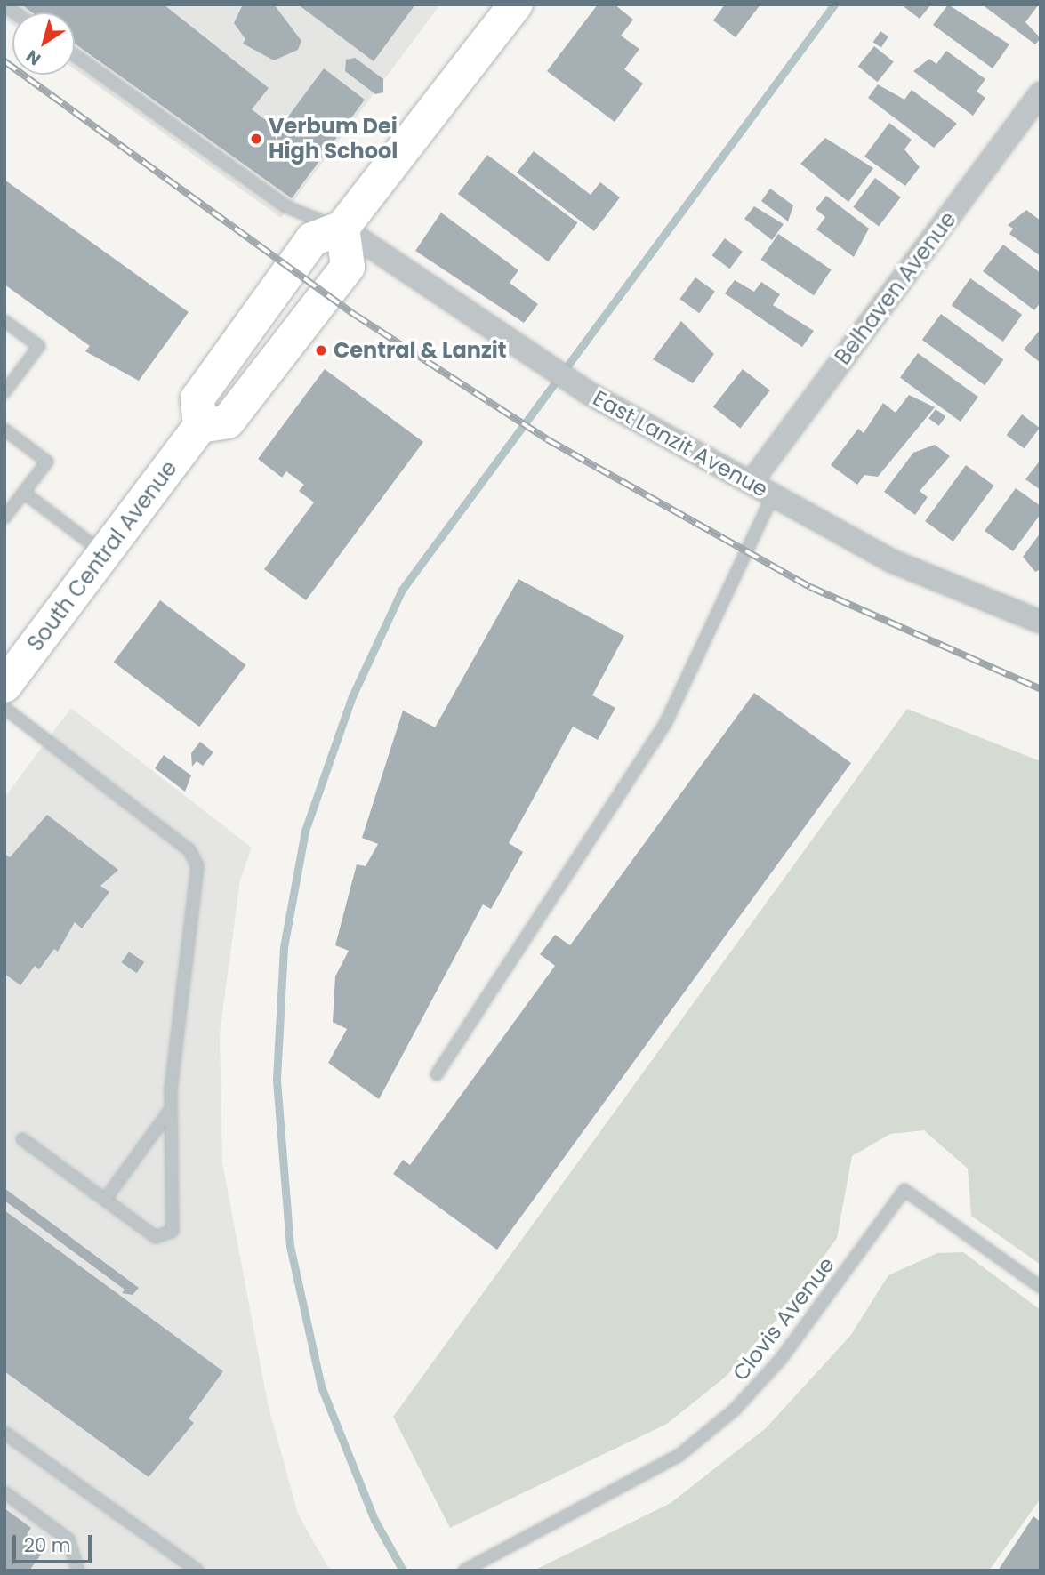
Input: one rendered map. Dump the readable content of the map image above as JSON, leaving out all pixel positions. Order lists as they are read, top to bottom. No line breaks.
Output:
{"streets":{"main road":["South Central Avenue"],"street":["Belhaven Avenue","East Lanzit Avenue"],"lane":["Clovis Avenue"]},"crossings":[["Belhaven Avenue","East Lanzit Avenue"],["East Lanzit Avenue","South Central Avenue"]],"places":["Verbum Dei High School","Central & Lanzit"],"scale_bar":"20 m","north":"bottom left"}
